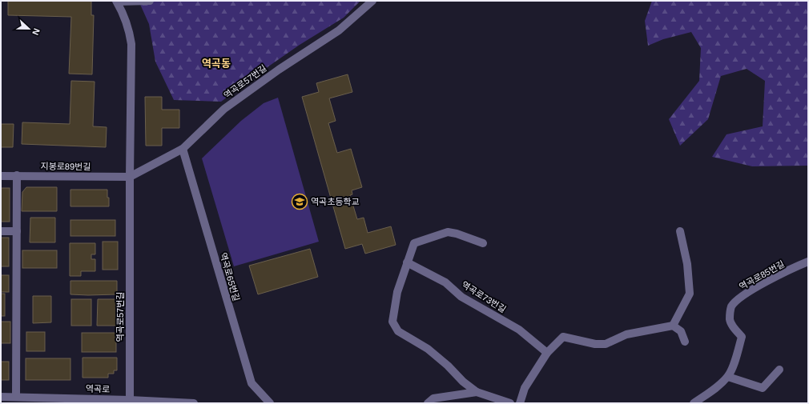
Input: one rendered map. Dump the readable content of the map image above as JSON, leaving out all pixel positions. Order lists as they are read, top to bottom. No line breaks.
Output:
{"streets":{"street":["역곡로57번길","지봉로89번길","역곡로85번길","역곡로65번길","역곡로73번길","역곡로"]},"crossings":[["역곡로57번길","지봉로89번길"],["역곡로57번길","역곡로65번길"],["역곡로57번길","역곡로"]],"districts":["역곡동"],"places":{"school or university":["역곡초등학교"]},"north":"right"}
